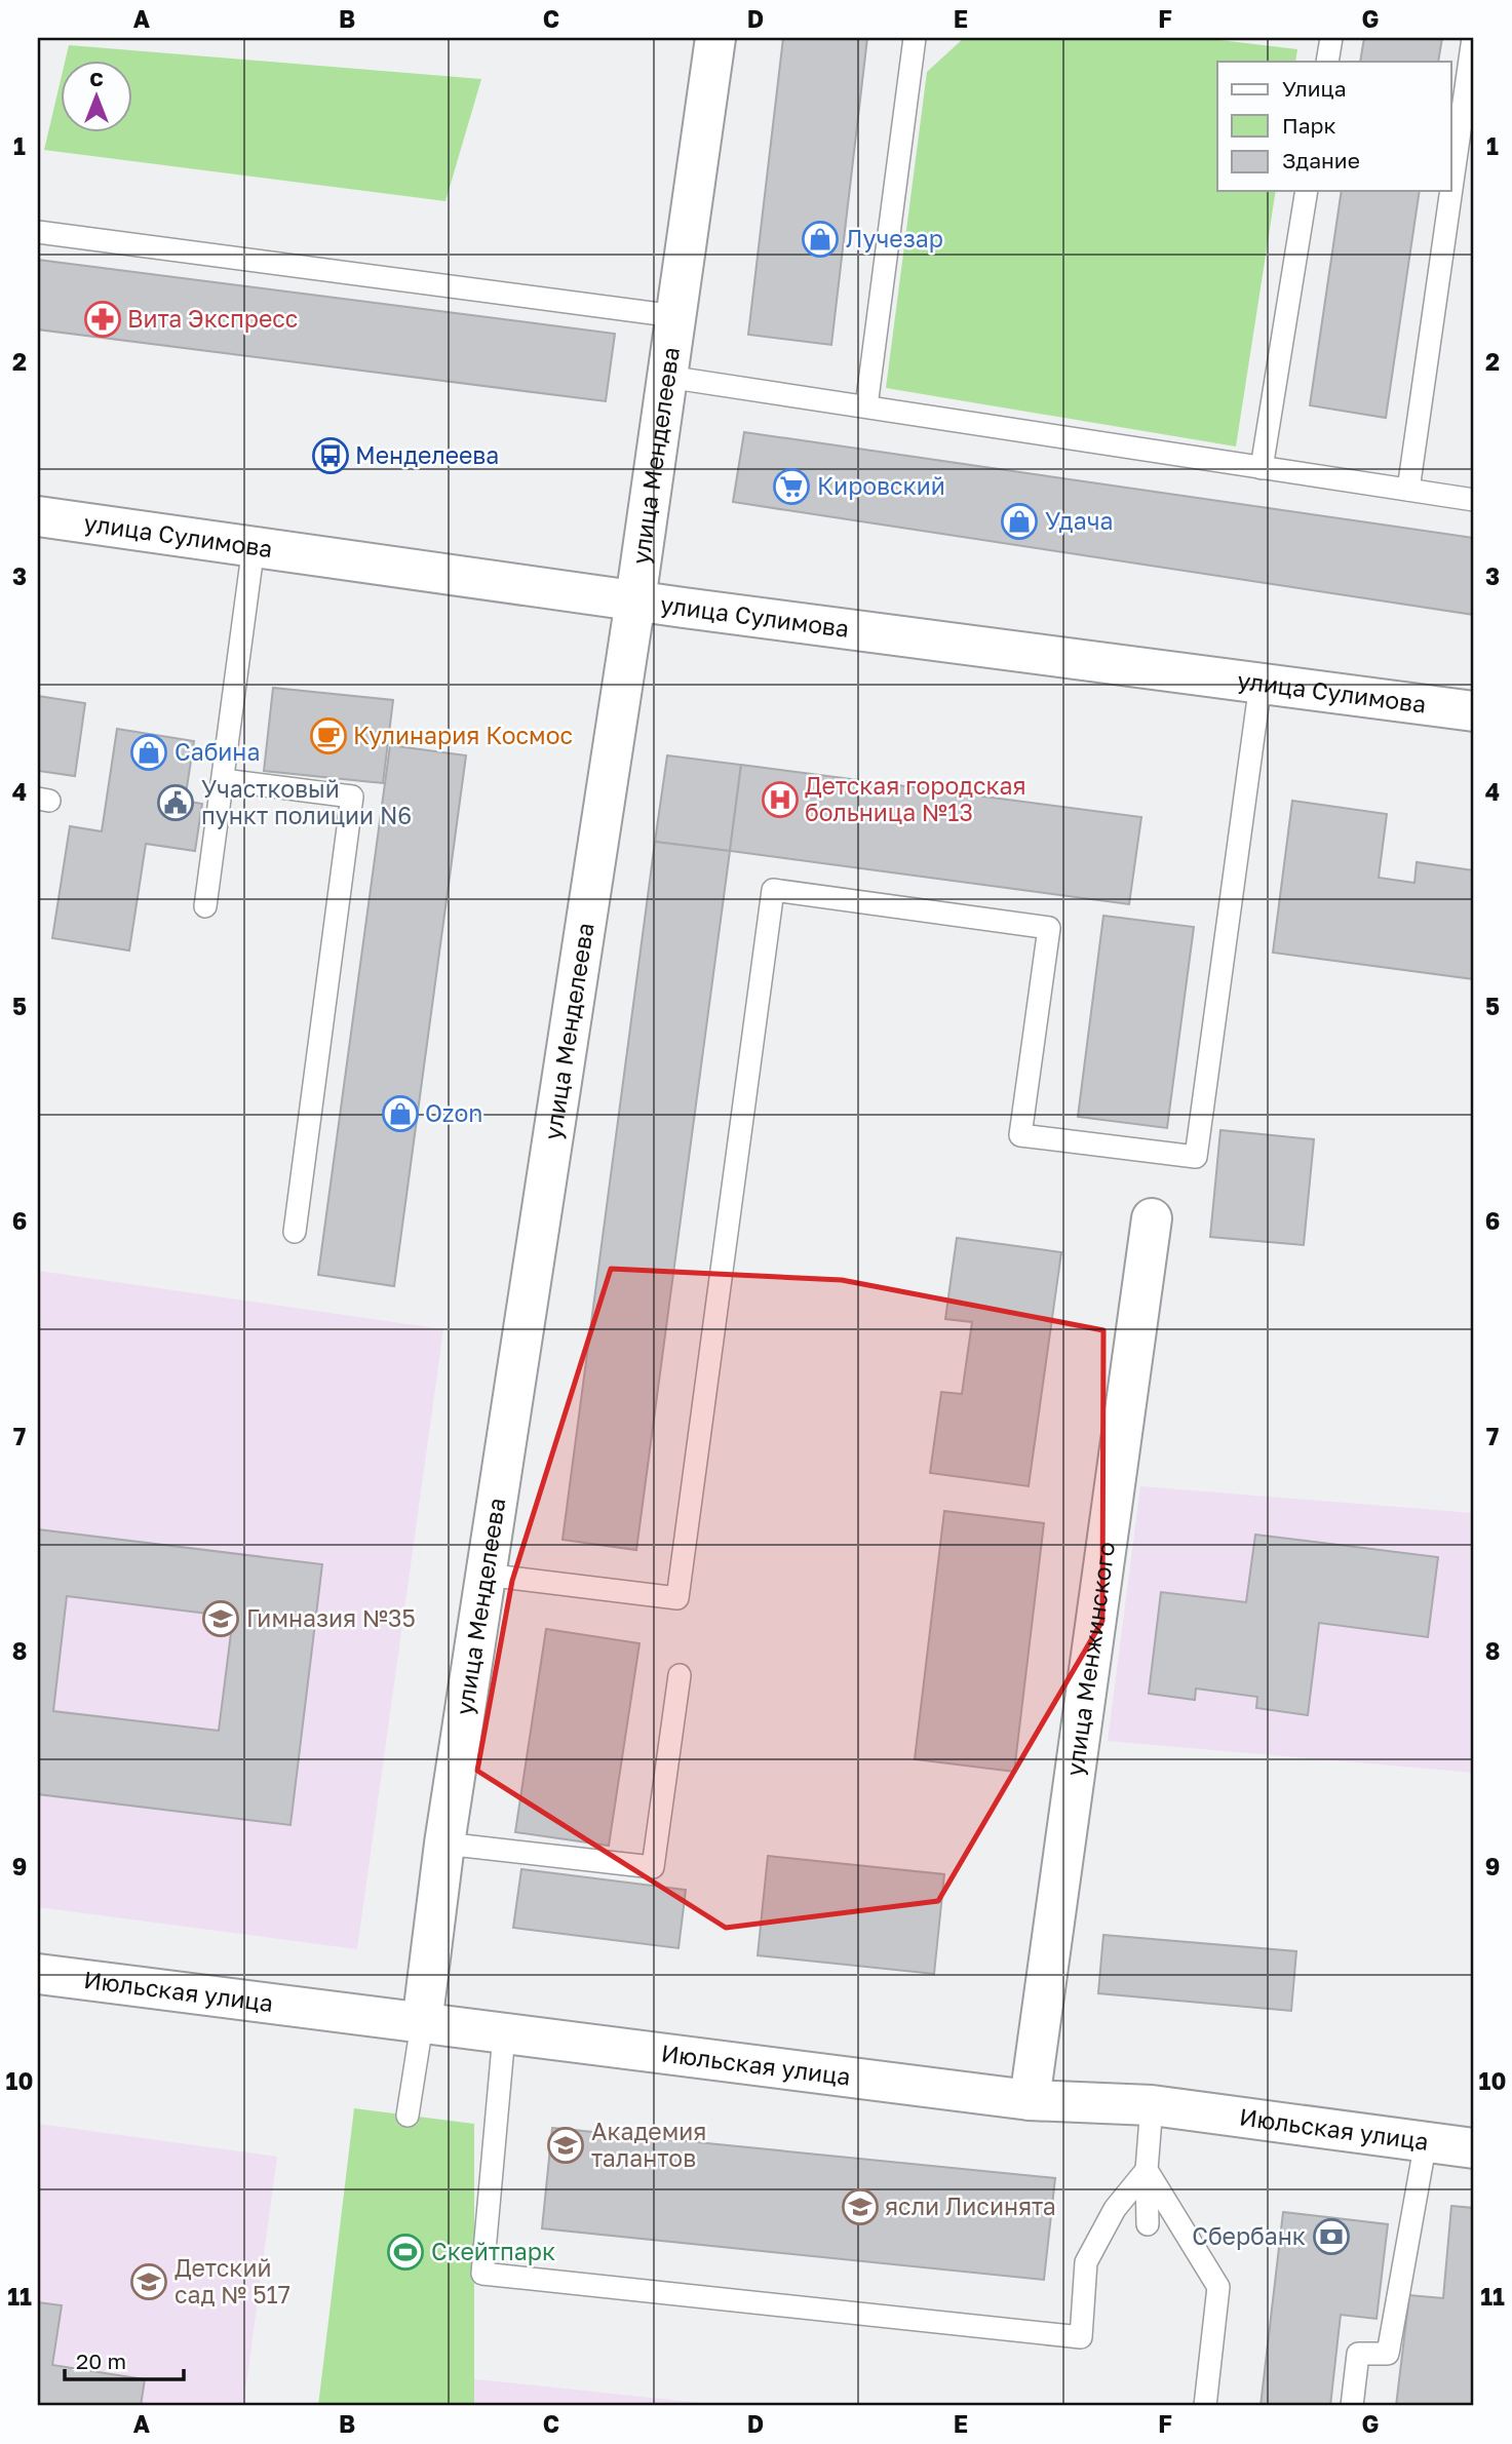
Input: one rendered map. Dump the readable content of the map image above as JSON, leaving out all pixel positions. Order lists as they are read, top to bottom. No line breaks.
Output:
{"streets":{"street":["улица Менделеева","улица Сулимова","улица Менжинского","Июльская улица"]},"crossings":[["улица Менделеева","улица Сулимова"],["улица Менделеева","Июльская улица"],["улица Менжинского","Июльская улица"]],"places":{"shop":["Лучезар","Удача","Сабина","Ozon"],"pharmacy":["Вита Экспресс"],"bus stop":["Менделеева"],"supermarket":["Кировский"],"cafe":["Кулинария Космос"],"hospital":["Детская городская больница №13"],"public building":["Участковый пункт полиции N6"],"school or university":["Гимназия №35","Академия талантов","ясли Лисинята","Детский сад № 517"],"bank":["Сбербанк"],"sports":["Скейтпарк"]},"legend":["Улица","Парк","Здание"],"scale_bar":"20 m","north":"top","grid":{"columns":["A","B","C","D","E","F","G"],"rows":["1","2","3","4","5","6","7","8","9","10","11"]}}
